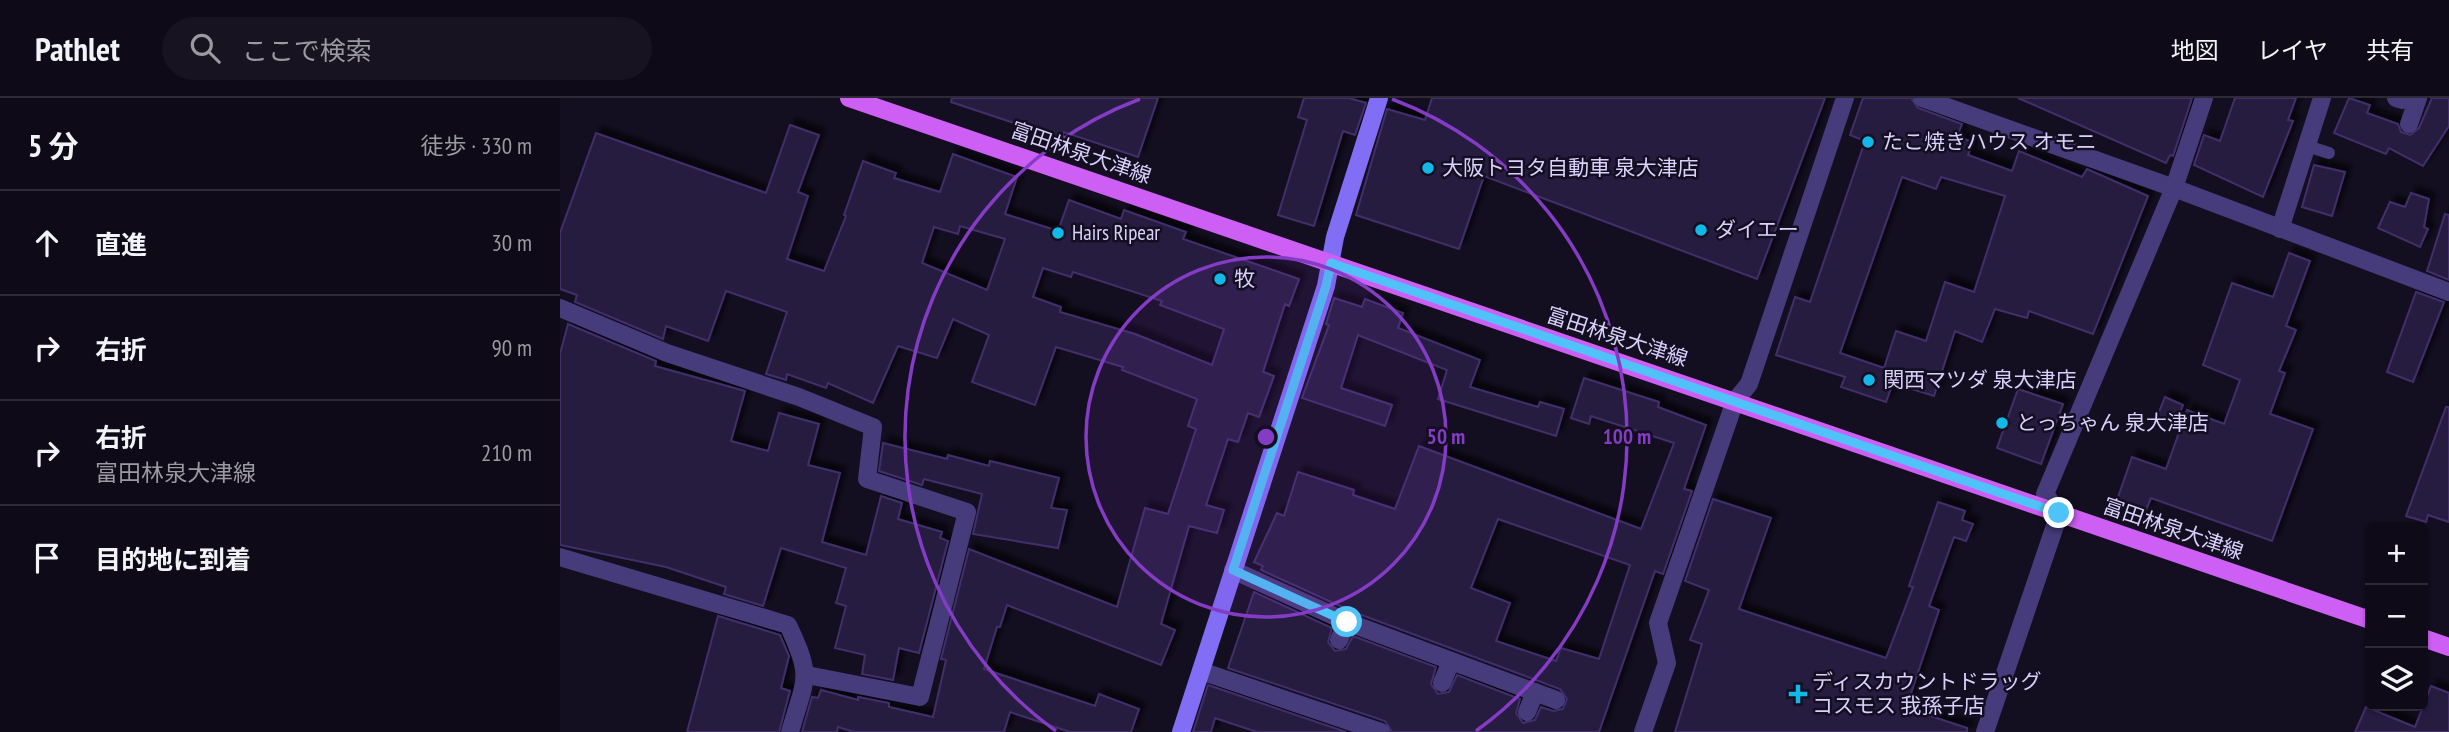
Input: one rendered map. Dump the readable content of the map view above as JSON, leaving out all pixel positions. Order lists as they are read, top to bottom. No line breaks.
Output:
{"streets":{"main road":["富田林泉大津線"]},"places":{"other":["たこ焼きハウス オモニ","大阪トヨタ自動車 泉大津店","ダイエー","Hairs Ripear","牧","関西マツダ 泉大津店","とっちゃん 泉大津店"],"health":["ディスカウントドラッグ コスモス 我孫子店"]},"page":{"header":"Pathlet","search":"ここで検索","nav":["地図","レイヤ","共有"],"heading":["5 分","徒歩 · 330 m"],"list":[["直進","30 m"],["右折","90 m"],["右折","富田林泉大津線","210 m"],"目的地に到着"],"map_buttons":["+","−"]},"rings":["50 m","100 m"]}
